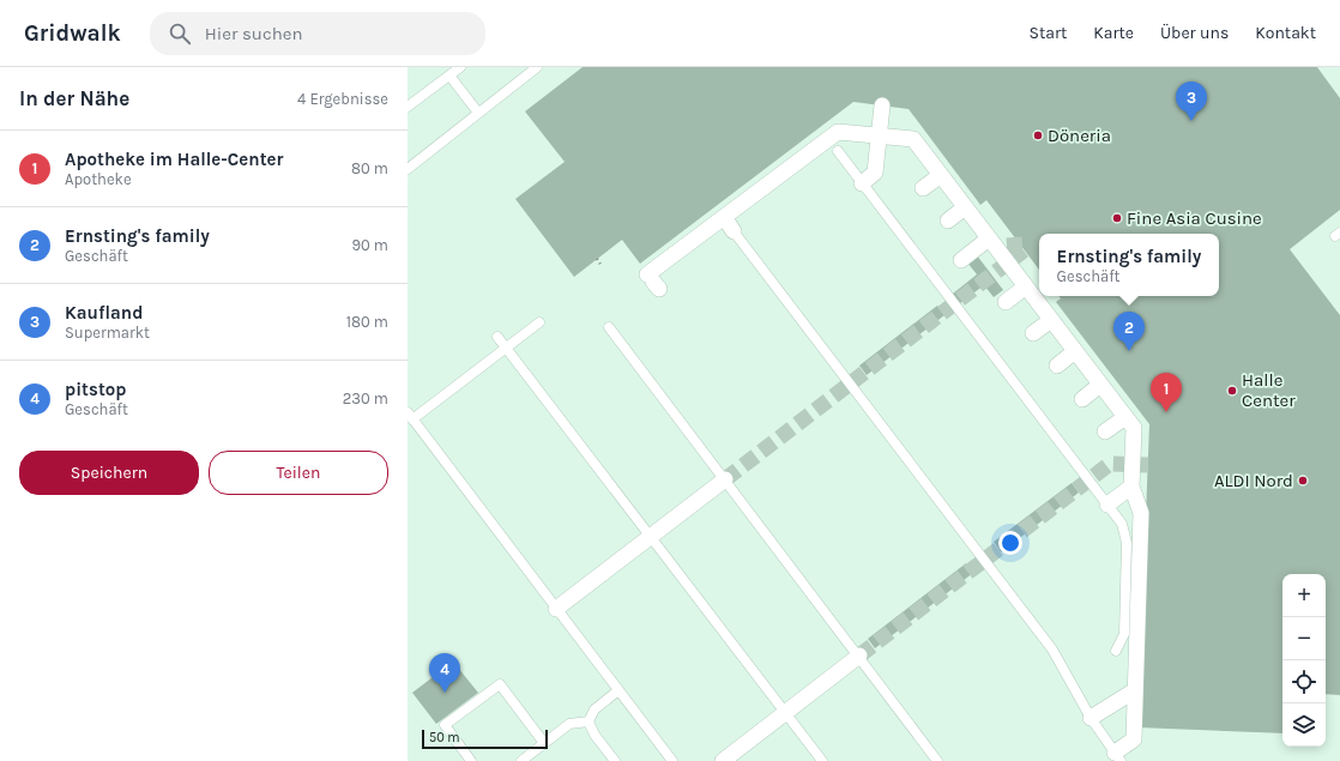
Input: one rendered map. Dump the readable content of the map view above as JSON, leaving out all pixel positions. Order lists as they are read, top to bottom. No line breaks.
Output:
{"places":["Döneria","Fine Asia Cusine","Halle Center","ALDI Nord"],"scale_bar":"50 m","page":{"header":"Gridwalk","search":"Hier suchen","nav":["Start","Karte","Über uns","Kontakt"],"heading":["In der Nähe","4 Ergebnisse"],"pins":["3","2","1","4"],"list":[{"mark":"1","name":"Apotheke im Halle-Center","note":"Apotheke","value":"80 m"},{"mark":"2","name":"Ernsting's family","note":"Geschäft","value":"90 m"},{"mark":"3","name":"Kaufland","note":"Supermarkt","value":"180 m"},{"mark":"4","name":"pitstop","note":"Geschäft","value":"230 m"}],"popup":["Ernsting's family","Geschäft"],"buttons":["Speichern","Teilen"],"map_buttons":["+","−"],"scale":"50 m"}}
